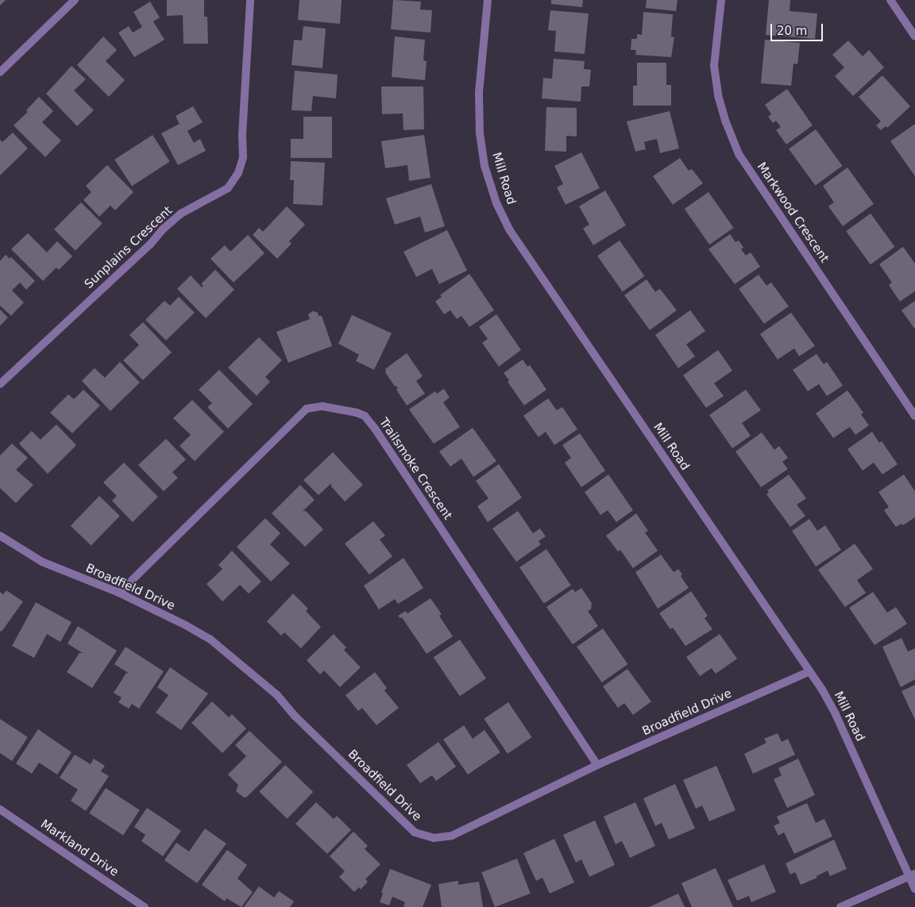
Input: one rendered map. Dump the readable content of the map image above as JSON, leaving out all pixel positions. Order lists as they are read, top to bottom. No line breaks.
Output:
{"streets":{"street":["Mill Road","Markwood Crescent","Sunplains Crescent","Trailsmoke Crescent","Broadfield Drive","Markland Drive"]},"crossings":[["Mill Road","Broadfield Drive"],["Trailsmoke Crescent","Broadfield Drive"]],"scale_bar":"20 m"}
